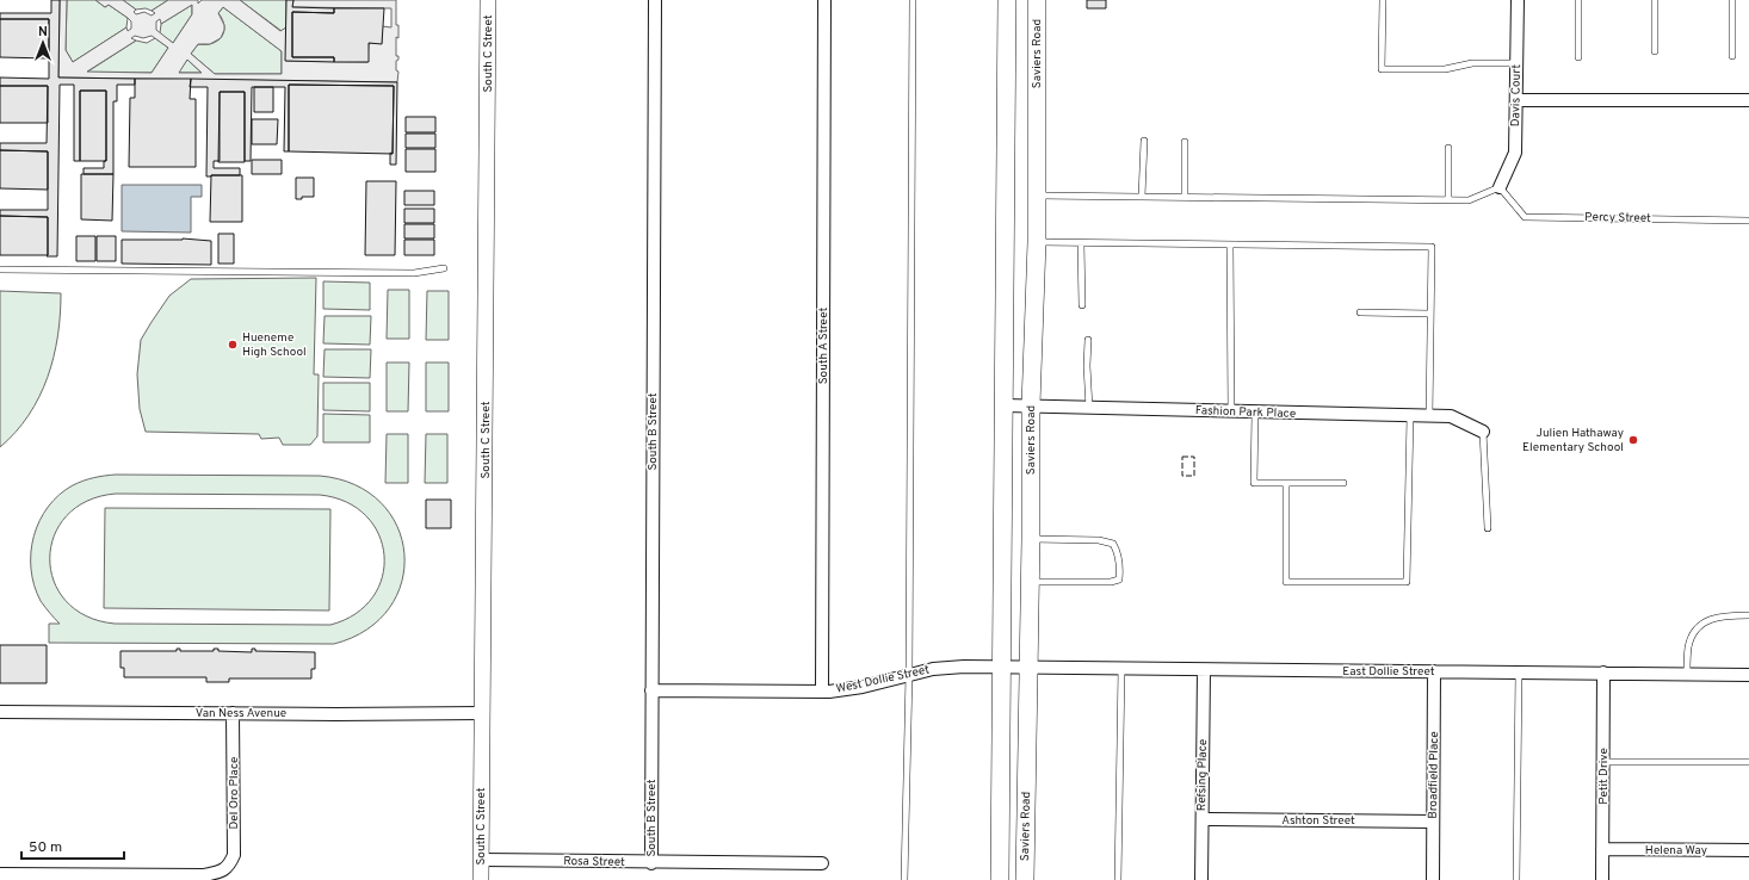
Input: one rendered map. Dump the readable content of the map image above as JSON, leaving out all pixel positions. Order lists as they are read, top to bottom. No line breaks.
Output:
{"streets":{"main road":["Saviers Road"],"street":["South C Street","Davis Court","South A Street","Fashion Park Place","South B Street","East Dollie Street","West Dollie Street","Van Ness Avenue","Refsing Place","Broadfield Place","Petit Drive","Del Oro Place","Ashton Street","Helena Way","Rosa Street"],"lane":["Percy Street"]},"crossings":[["South C Street","Van Ness Avenue"],["South C Street","Rosa Street"],["Saviers Road","Fashion Park Place"],["Saviers Road","East Dollie Street"],["Saviers Road","West Dollie Street"],["Davis Court","Percy Street"],["South A Street","West Dollie Street"],["South B Street","West Dollie Street"],["South B Street","Rosa Street"],["East Dollie Street","West Dollie Street"],["East Dollie Street","Refsing Place"],["East Dollie Street","Broadfield Place"],["East Dollie Street","Petit Drive"],["Van Ness Avenue","Del Oro Place"],["Refsing Place","Ashton Street"],["Broadfield Place","Ashton Street"],["Petit Drive","Helena Way"]],"places":["Hueneme High School","Julien Hathaway Elementary School"],"scale_bar":"50 m","north":"top"}
